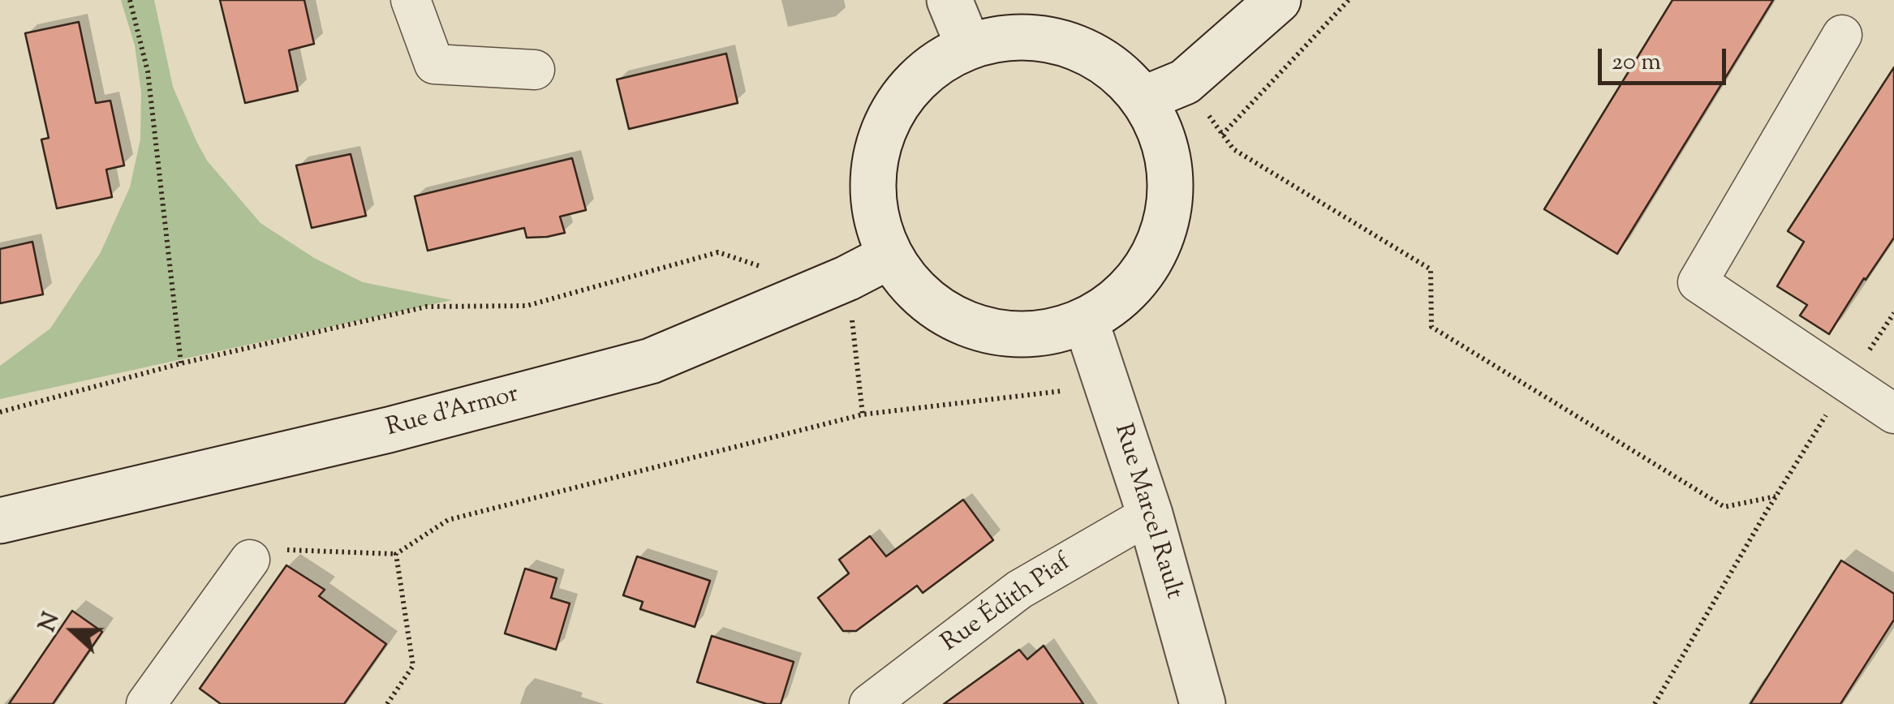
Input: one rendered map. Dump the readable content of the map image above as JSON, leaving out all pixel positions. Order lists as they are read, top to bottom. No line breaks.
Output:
{"streets":{"main road":["Rue d'Armor","Rue Marcel Rault"],"street":["Rue Édith Piaf"]},"crossings":[["Rue Marcel Rault","Rue Édith Piaf"]],"scale_bar":"20 m","north":"left"}
